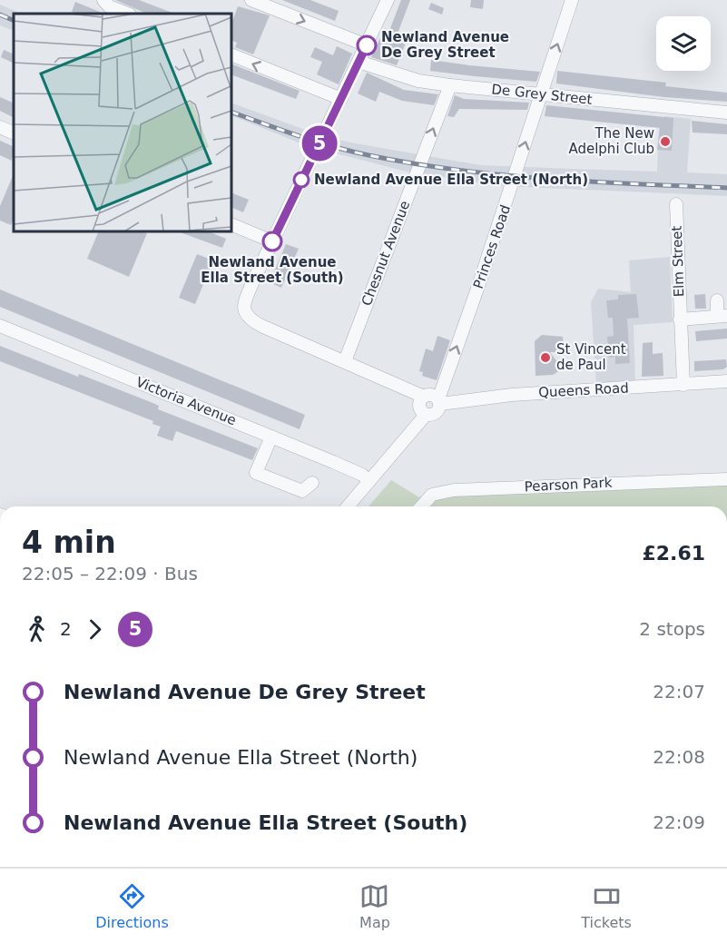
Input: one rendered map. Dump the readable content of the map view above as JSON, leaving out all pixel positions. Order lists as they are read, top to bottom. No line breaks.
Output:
{"streets":{"street":["De Grey Street","Princes Road","Chesnut Avenue","Elm Street","Queens Road","Victoria Avenue","Pearson Park"]},"crossings":[["De Grey Street","Princes Road"],["De Grey Street","Chesnut Avenue"],["Princes Road","Queens Road"],["Elm Street","Queens Road"]],"one_way":["Princes Road"],"places":["Newland Avenue De Grey Street","The New Adelphi Club","Newland Avenue Ella Street (North)","Newland Avenue Ella Street (South)","St Vincent de Paul"],"lines":["bus line 5"],"page":{"on_map":"5","heading":["4 min","22:05 – 22:09 · Bus","£2.61"],"legs":["2","5","2 stops"],"list":[{"name":"Newland Avenue De Grey Street","value":"22:07"},{"name":"Newland Avenue Ella Street (North)","value":"22:08"},{"name":"Newland Avenue Ella Street (South)","value":"22:09"}],"tabs":["Directions","Map","Tickets"]}}
